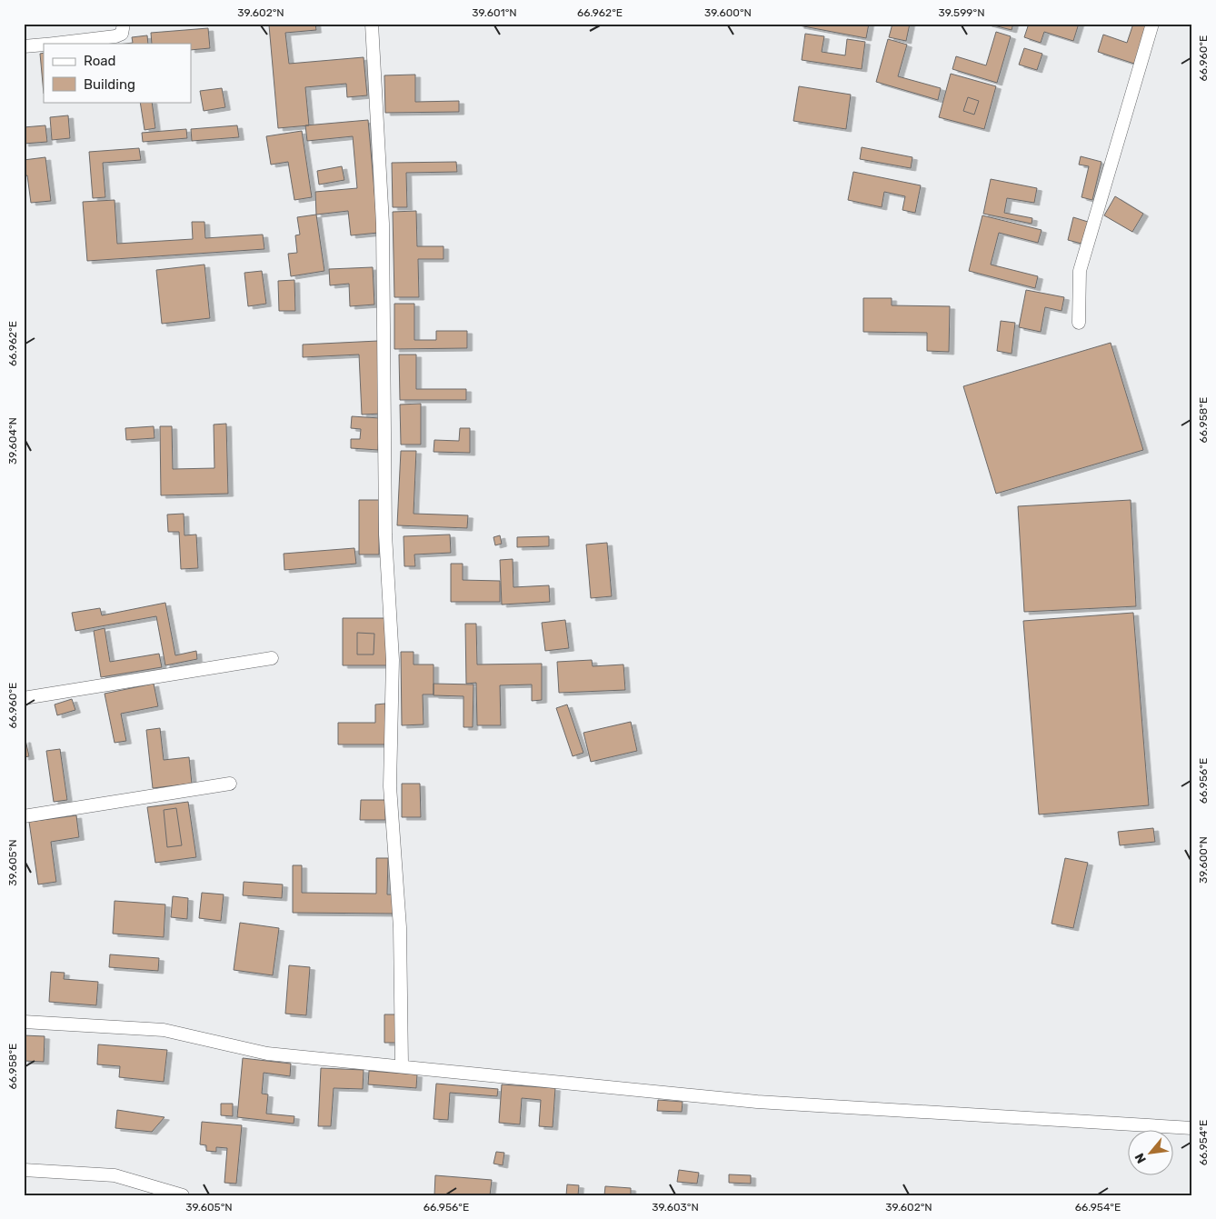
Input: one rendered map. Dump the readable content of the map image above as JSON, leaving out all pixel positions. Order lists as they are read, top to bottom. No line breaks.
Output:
{"legend":["Road","Building"],"north":"bottom left","coordinates":["39.602°N","39.601°N","66.962°E","39.600°N","39.599°N","66.960°E","66.958°E","39.604°N","66.956°E","39.605°N","66.954°E","39.603°N"]}
